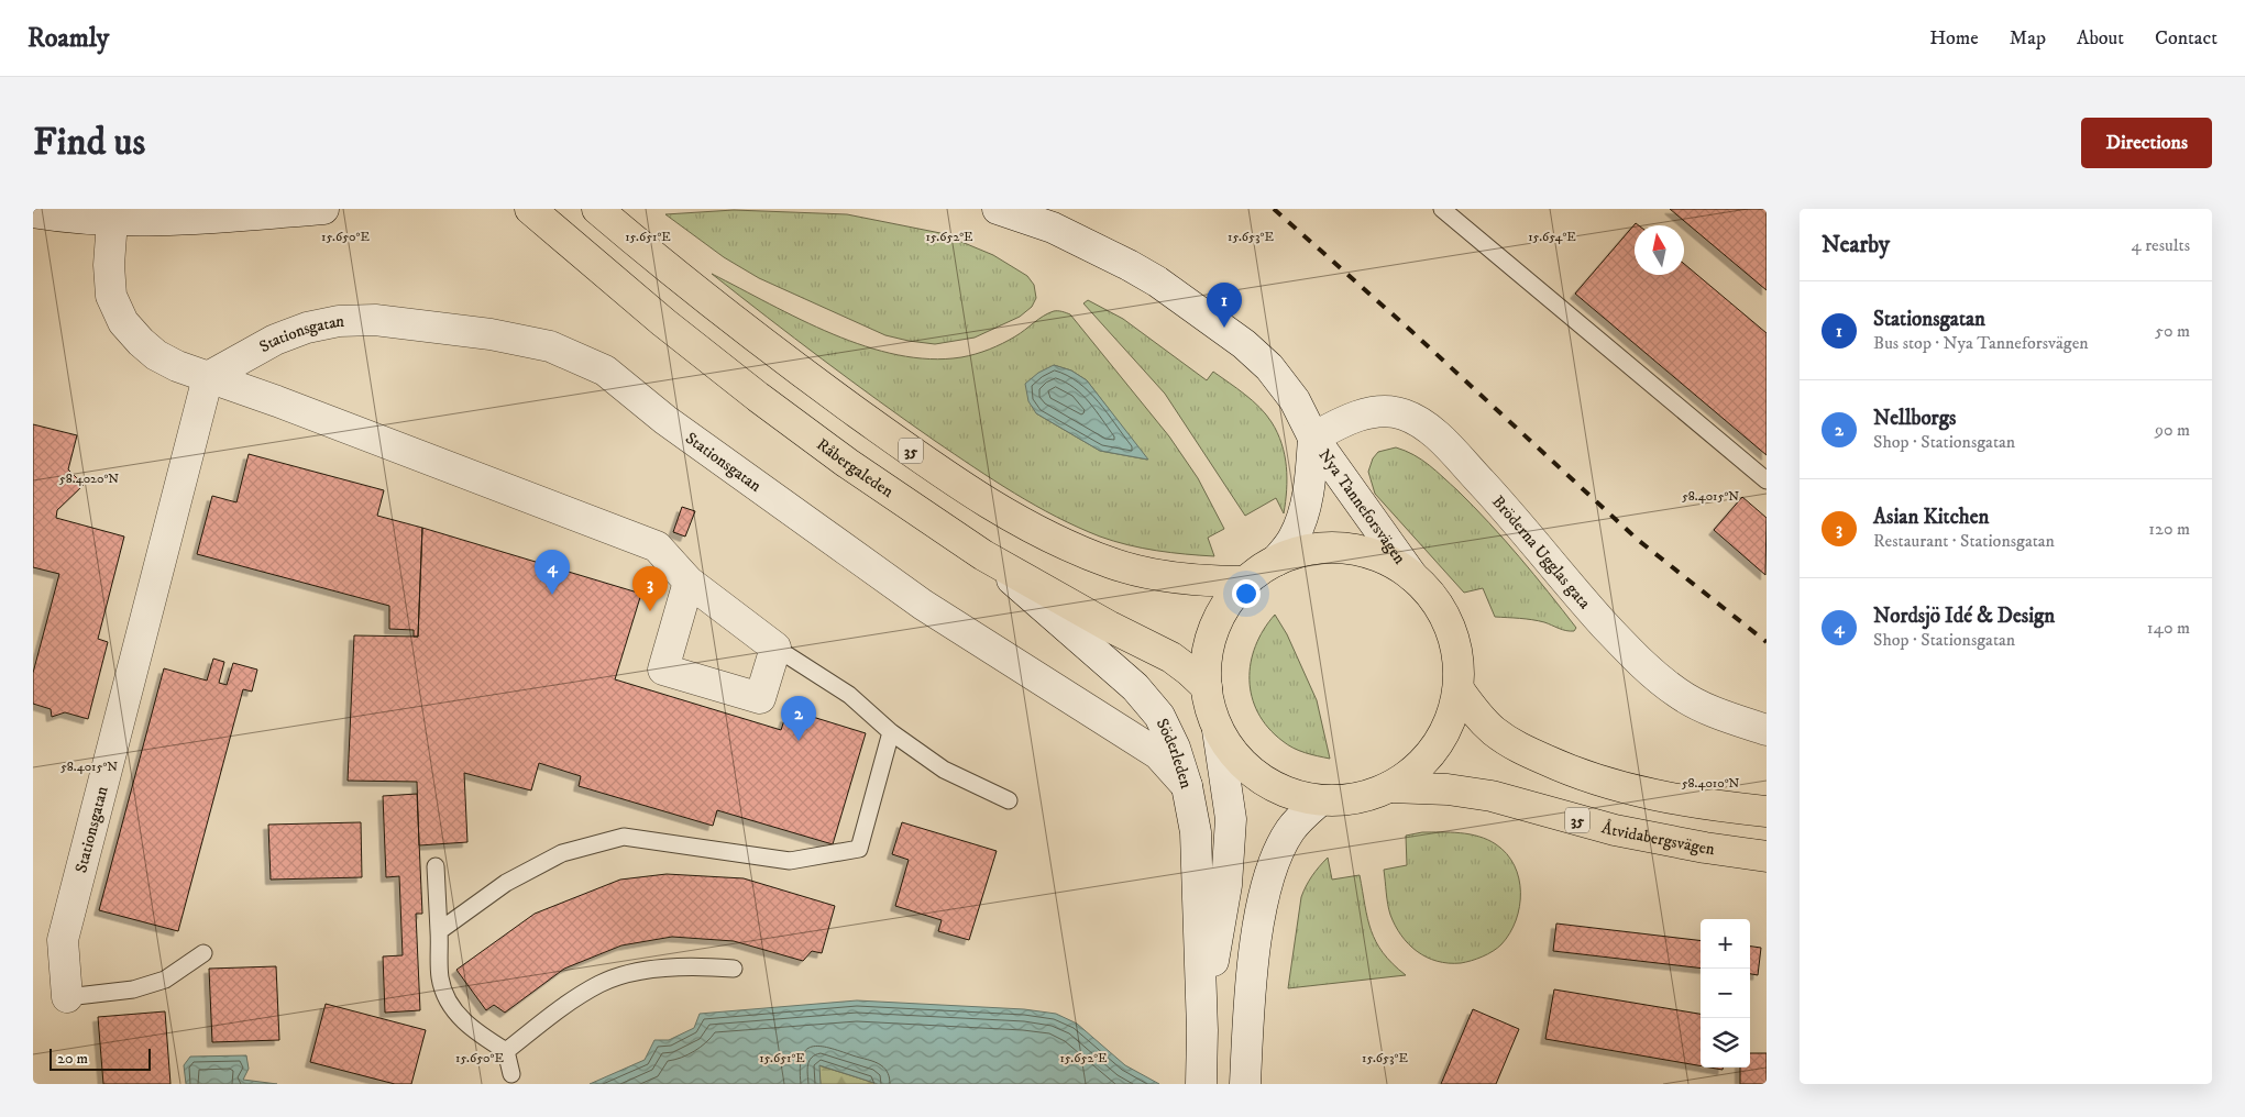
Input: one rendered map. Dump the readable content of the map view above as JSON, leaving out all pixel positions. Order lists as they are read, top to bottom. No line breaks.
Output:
{"streets":{"main road":["35","Råbergaleden","Åtvidabergsvägen"],"street":["Stationsgatan","Nya Tanneforsvägen","Bröderna Ugglas gata","Söderleden"]},"crossings":[["Stationsgatan","Söderleden"],["35","Råbergaleden"],["35","Nya Tanneforsvägen"],["35","Söderleden"],["35","Åtvidabergsvägen"],["Råbergaleden","Söderleden"],["Nya Tanneforsvägen","Bröderna Ugglas gata"]],"scale_bar":"20 m","north":"top","page":{"header":"Roamly","nav":["Home","Map","About","Contact"],"buttons":"Directions","title":"Find us","heading":["Nearby","4 results"],"list":[{"mark":"1","name":"Stationsgatan","note":"Bus stop · Nya Tanneforsvägen","value":"50 m"},{"mark":"2","name":"Nellborgs","note":"Shop · Stationsgatan","value":"90 m"},{"mark":"3","name":"Asian Kitchen","note":"Restaurant · Stationsgatan","value":"120 m"},{"mark":"4","name":"Nordsjö Idé & Design","note":"Shop · Stationsgatan","value":"140 m"}],"pins":["1","4","3","2"],"map_buttons":["+","−"],"scale":"20 m"},"coordinates":["15.650°E","15.651°E","15.652°E","15.653°E","15.654°E","58.4020°N","58.4015°N","58.4010°N"]}
